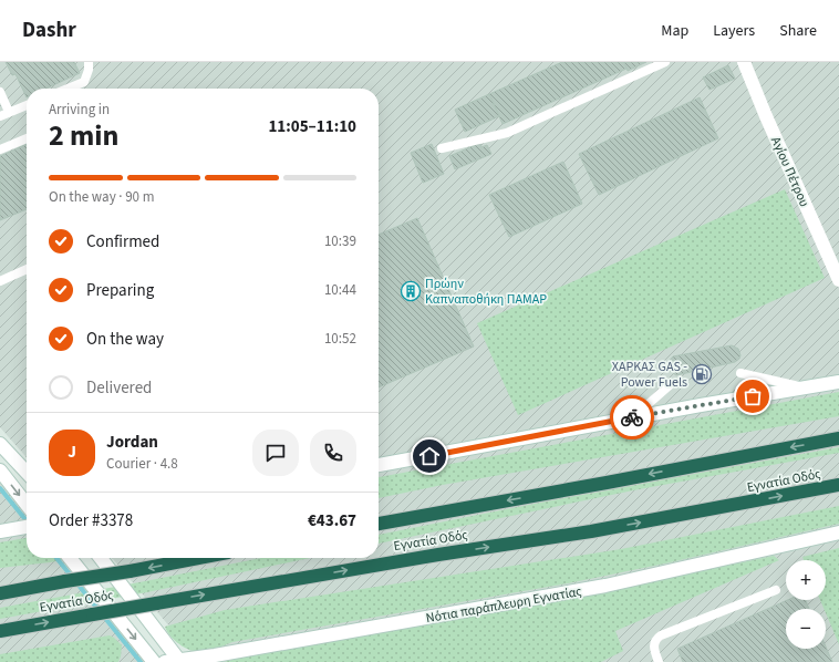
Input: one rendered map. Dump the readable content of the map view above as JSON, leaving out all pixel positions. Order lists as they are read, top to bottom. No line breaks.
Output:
{"streets":{"highway":["Εγνατία Οδός"],"street":["Αγίου Πέτρου","Νότια παράπλευρη Εγνατίας"]},"places":{"building":["Πρώην Καπναποθήκη ΠΑΜΑΡ"],"fuel station":["ΧΑΡΚΑΣ GAS - Power Fuels"]},"page":{"header":"Dashr","nav":["Map","Layers","Share"],"heading":["2 min","Arriving in","11:05–11:10"],"panel":["Jordan","Courier · 4.8","Order #3378","€43.67"],"bar":"On the way · 90 m","list":[["Confirmed","10:39"],["Preparing","10:44"],["On the way","10:52"],"Delivered"],"round":"J","map_buttons":["+","−"]}}
